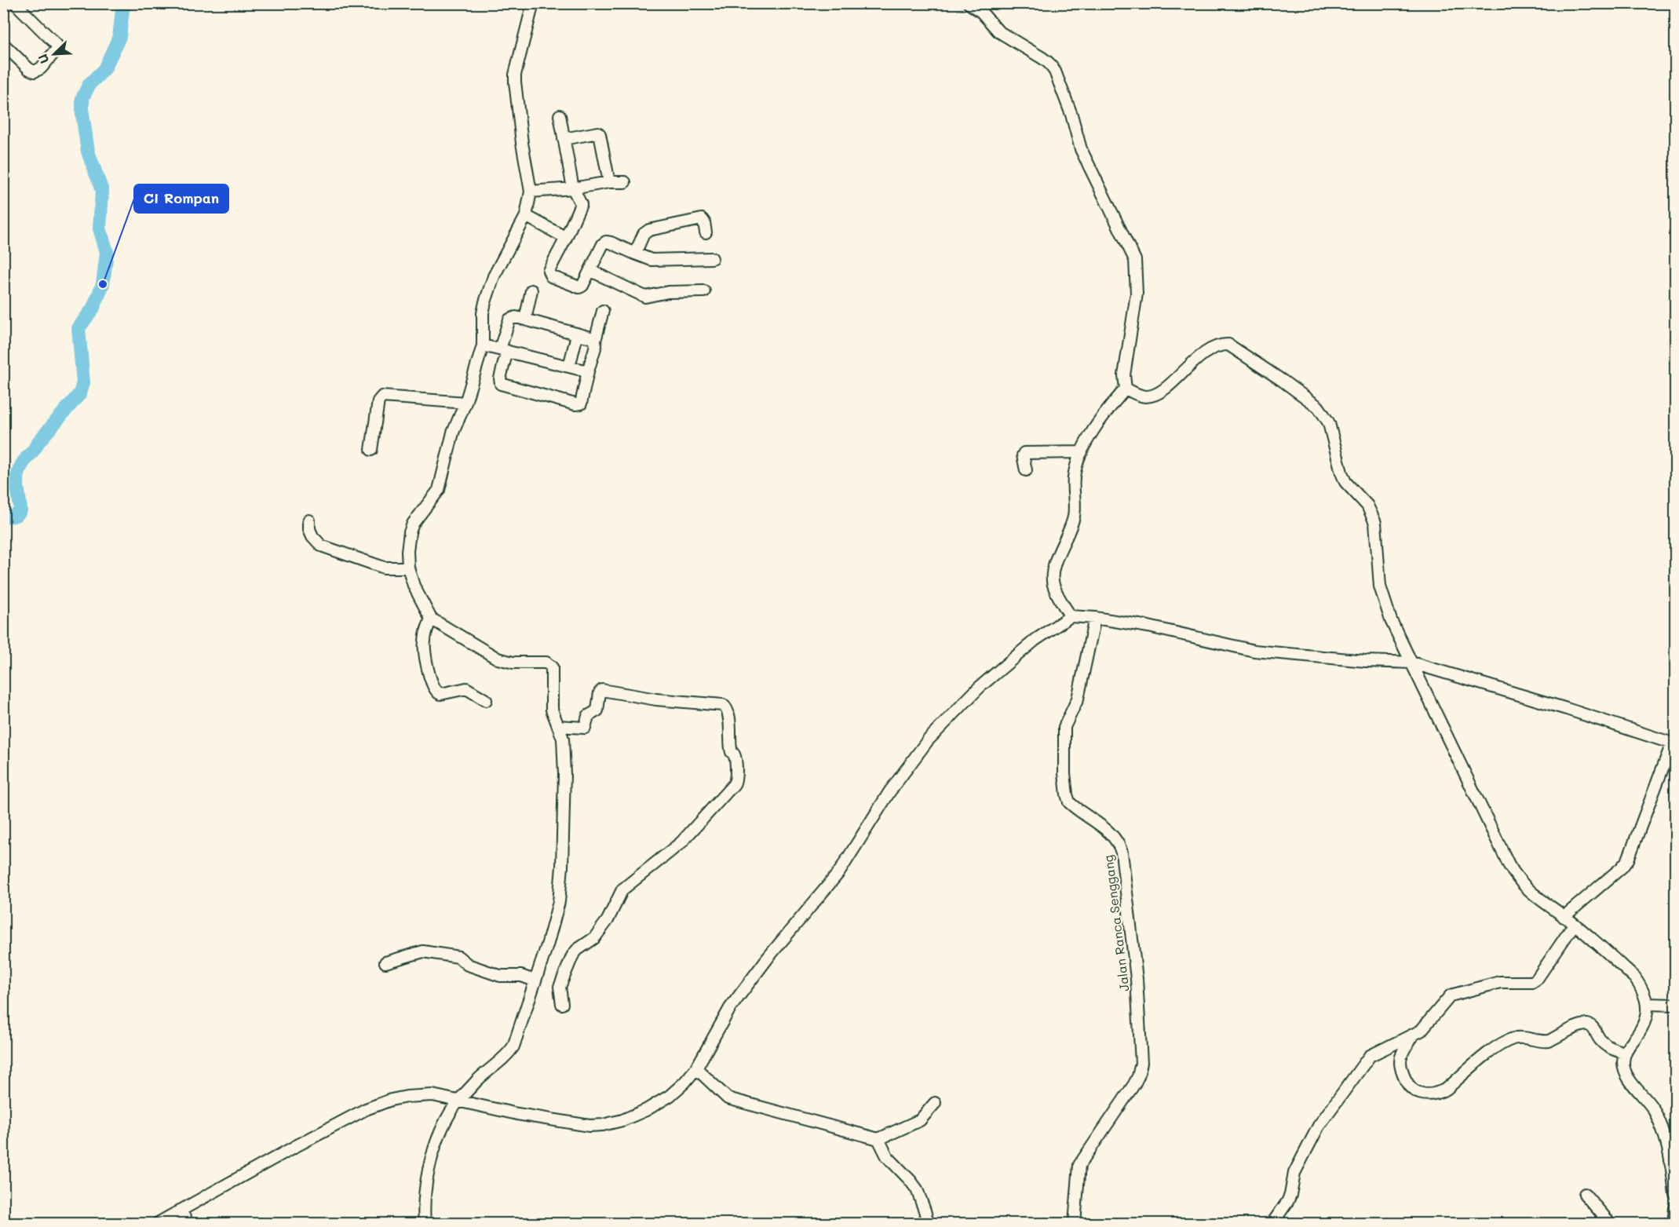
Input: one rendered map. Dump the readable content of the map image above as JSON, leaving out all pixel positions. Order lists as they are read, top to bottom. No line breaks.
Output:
{"streets":{"street":["Jalan Ranca Senggang"]},"places":["Ci Rompan"],"north":"bottom left"}
